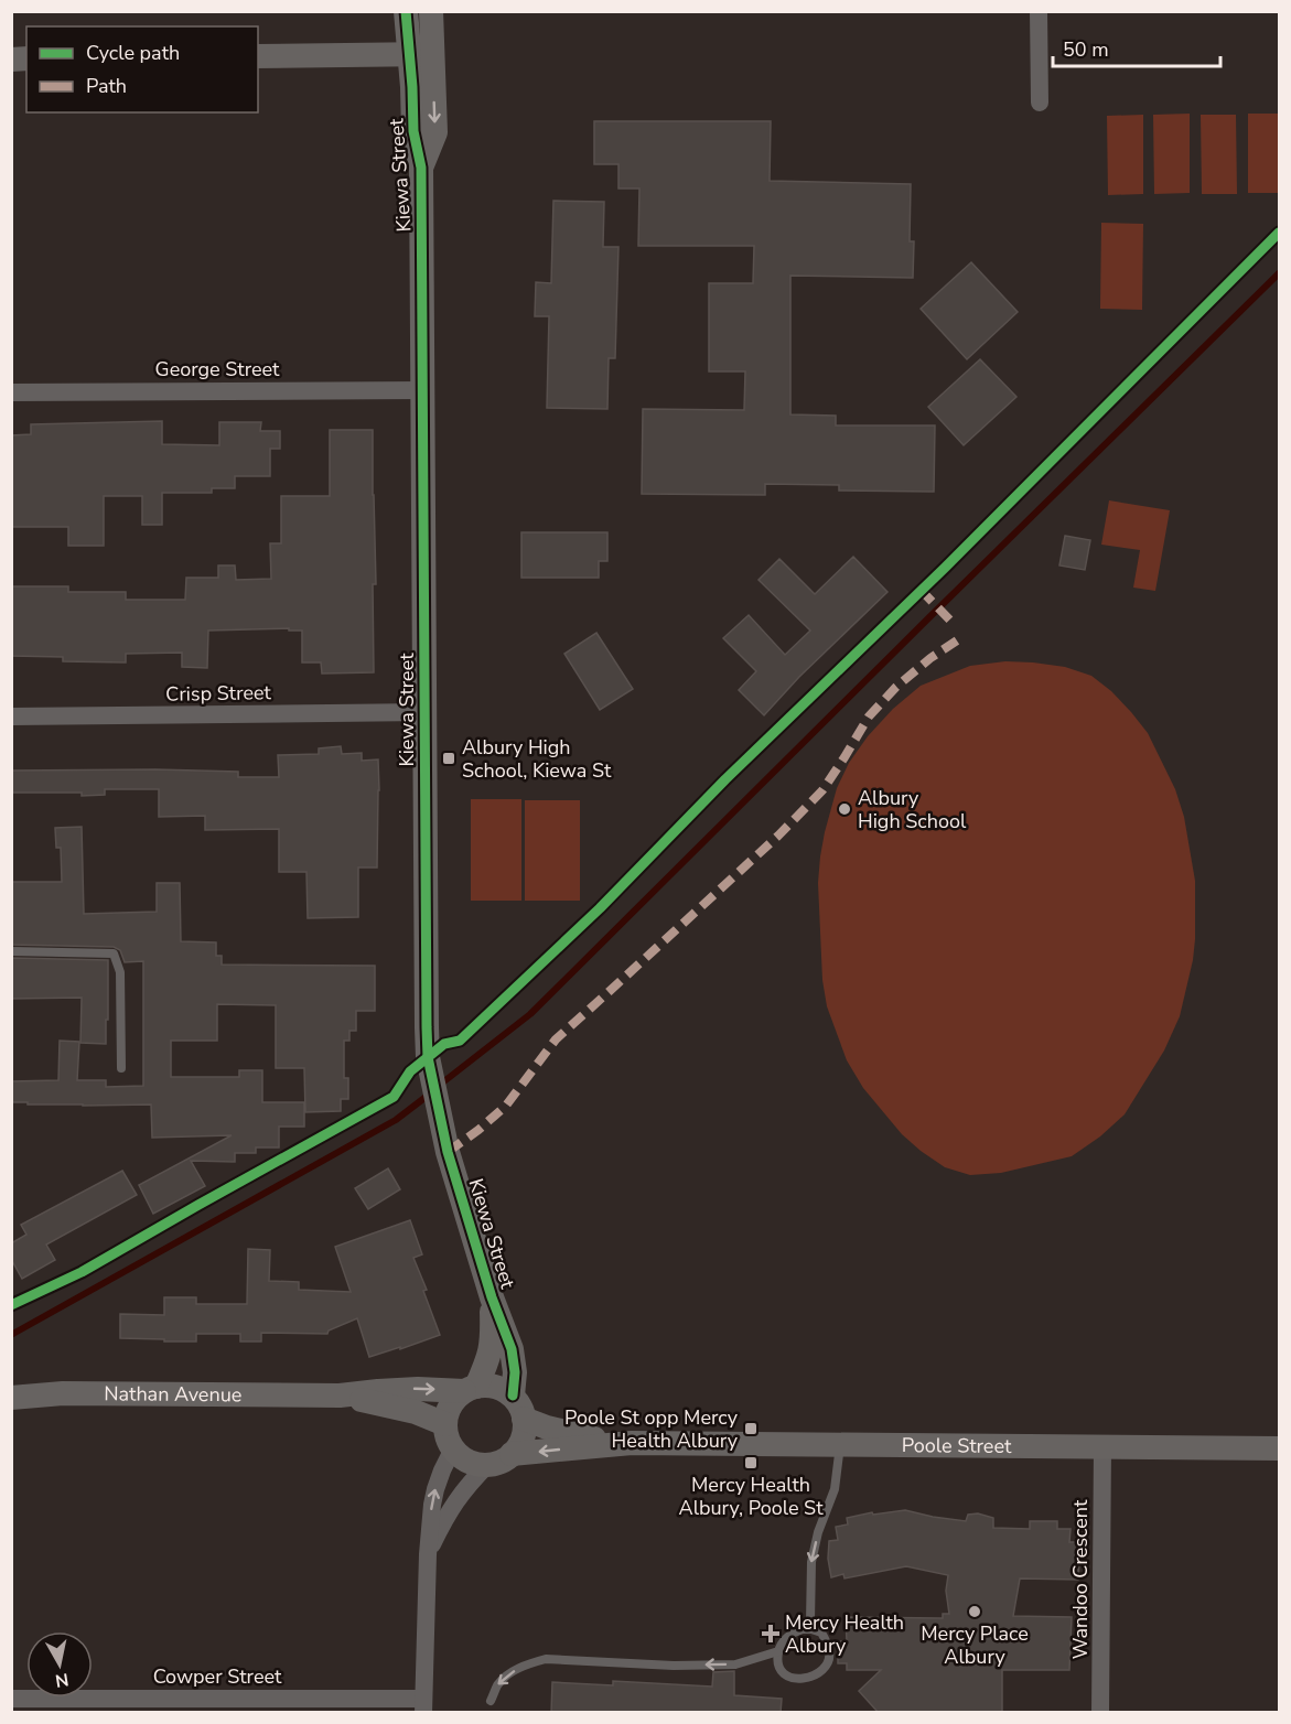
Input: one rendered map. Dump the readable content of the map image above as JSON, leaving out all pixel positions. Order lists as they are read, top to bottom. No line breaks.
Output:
{"streets":{"street":["Kiewa Street","George Street","Crisp Street","Nathan Avenue","Poole Street","Wandoo Crescent","Cowper Street"]},"crossings":[["Kiewa Street","George Street"],["Kiewa Street","Crisp Street"],["Kiewa Street","Nathan Avenue"],["Kiewa Street","Poole Street"],["Nathan Avenue","Poole Street"],["Poole Street","Wandoo Crescent"]],"places":{"transit":["Albury High School, Kiewa St","Poole St opp Mercy Health Albury","Mercy Health Albury, Poole St"],"other":["Albury High School","Mercy Place Albury"],"health":["Mercy Health Albury"]},"legend":["Cycle path","Path"],"scale_bar":"50 m","north":"bottom"}
